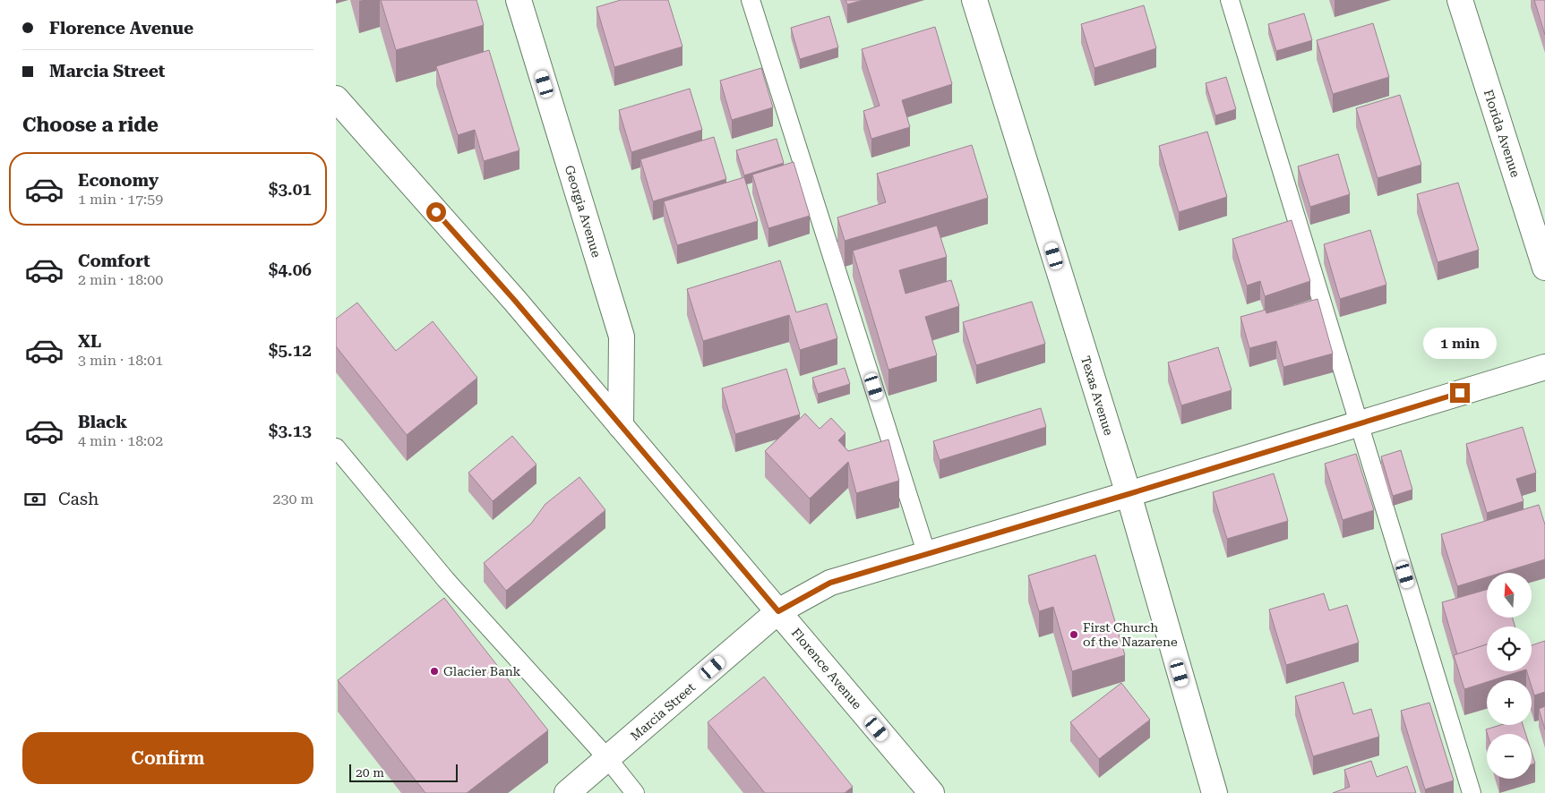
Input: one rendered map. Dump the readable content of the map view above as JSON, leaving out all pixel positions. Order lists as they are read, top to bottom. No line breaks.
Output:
{"streets":{"street":["Florida Avenue","Georgia Avenue","Texas Avenue","Florence Avenue","Marcia Street"]},"crossings":[["Georgia Avenue","Florence Avenue"],["Texas Avenue","Marcia Street"],["Florence Avenue","Marcia Street"]],"places":["First Church of the Nazarene","Glacier Bank"],"scale_bar":"20 m","north":"top","page":{"banner":["Florence Avenue","Marcia Street"],"heading":"Choose a ride","list":[{"name":"Economy","note":"1 min · 17:59","value":"$3.01"},{"name":"Comfort","note":"2 min · 18:00","value":"$4.06"},{"name":"XL","note":"3 min · 18:01","value":"$5.12"},{"name":"Black","note":"4 min · 18:02","value":"$3.13"}],"bubble":"1 min","pay":["Cash","230 m"],"map_buttons":["+","−"],"buttons":"Confirm","scale":"20 m"}}
